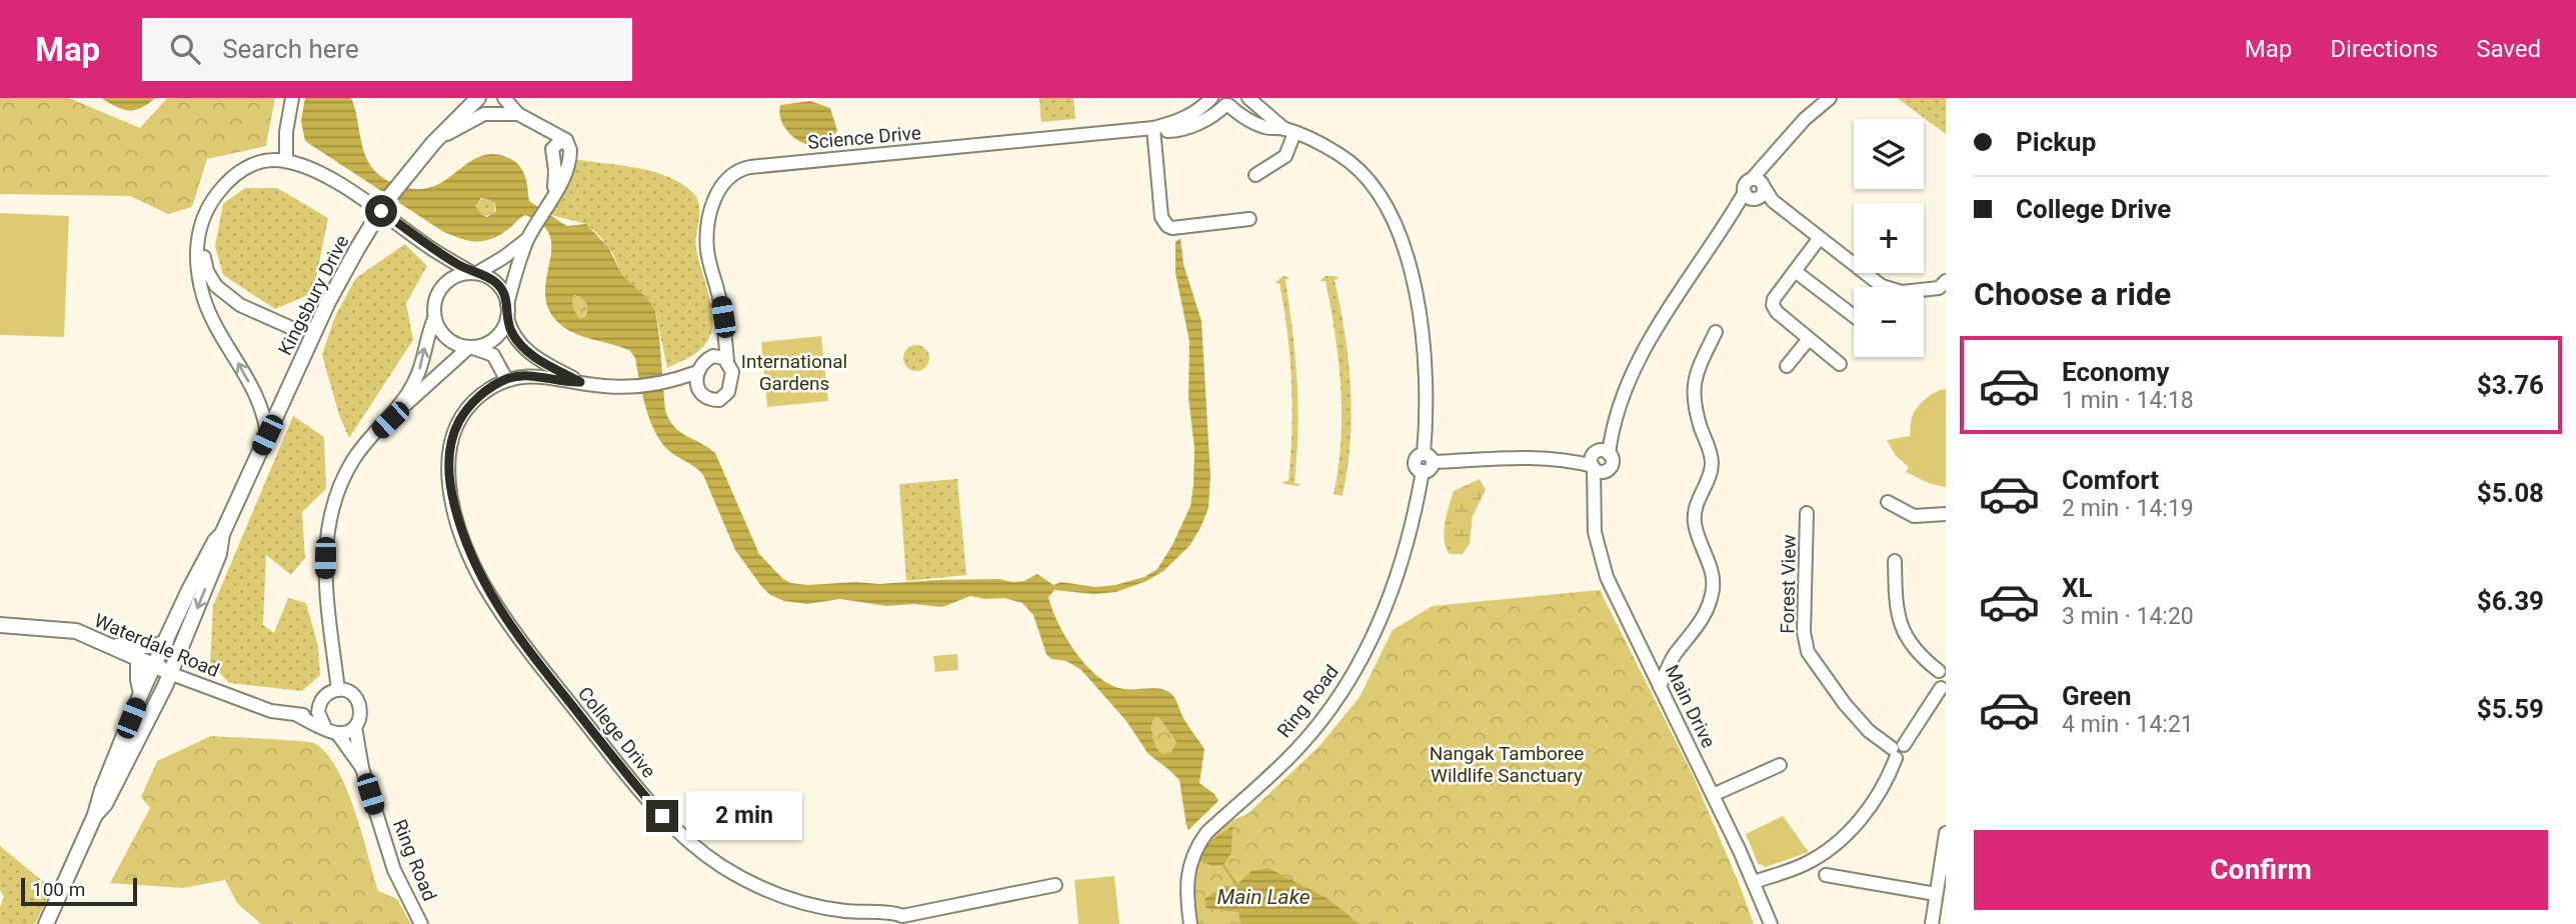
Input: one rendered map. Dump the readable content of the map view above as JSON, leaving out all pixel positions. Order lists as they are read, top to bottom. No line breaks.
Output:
{"streets":{"main road":["Kingsbury Drive","Waterdale Road"],"street":["Science Drive","Forest View","Ring Road","Main Drive","College Drive"]},"crossings":[["Science Drive","Ring Road"],["Science Drive","College Drive"],["Kingsbury Drive","Waterdale Road"],["Waterdale Road","Ring Road"]],"water":["Main Lake"],"parks":["International Gardens","Nangak Tamboree Wildlife Sanctuary"],"scale_bar":"100 m","page":{"header":"Map","search":"Search here","nav":["Map","Directions","Saved"],"banner":["Pickup","College Drive"],"map_buttons":["+","−"],"heading":"Choose a ride","list":[{"name":"Economy","note":"1 min · 14:18","value":"$3.76"},{"name":"Comfort","note":"2 min · 14:19","value":"$5.08"},{"name":"XL","note":"3 min · 14:20","value":"$6.39"},{"name":"Green","note":"4 min · 14:21","value":"$5.59"}],"bubble":"2 min","buttons":"Confirm","scale":"100 m"}}
